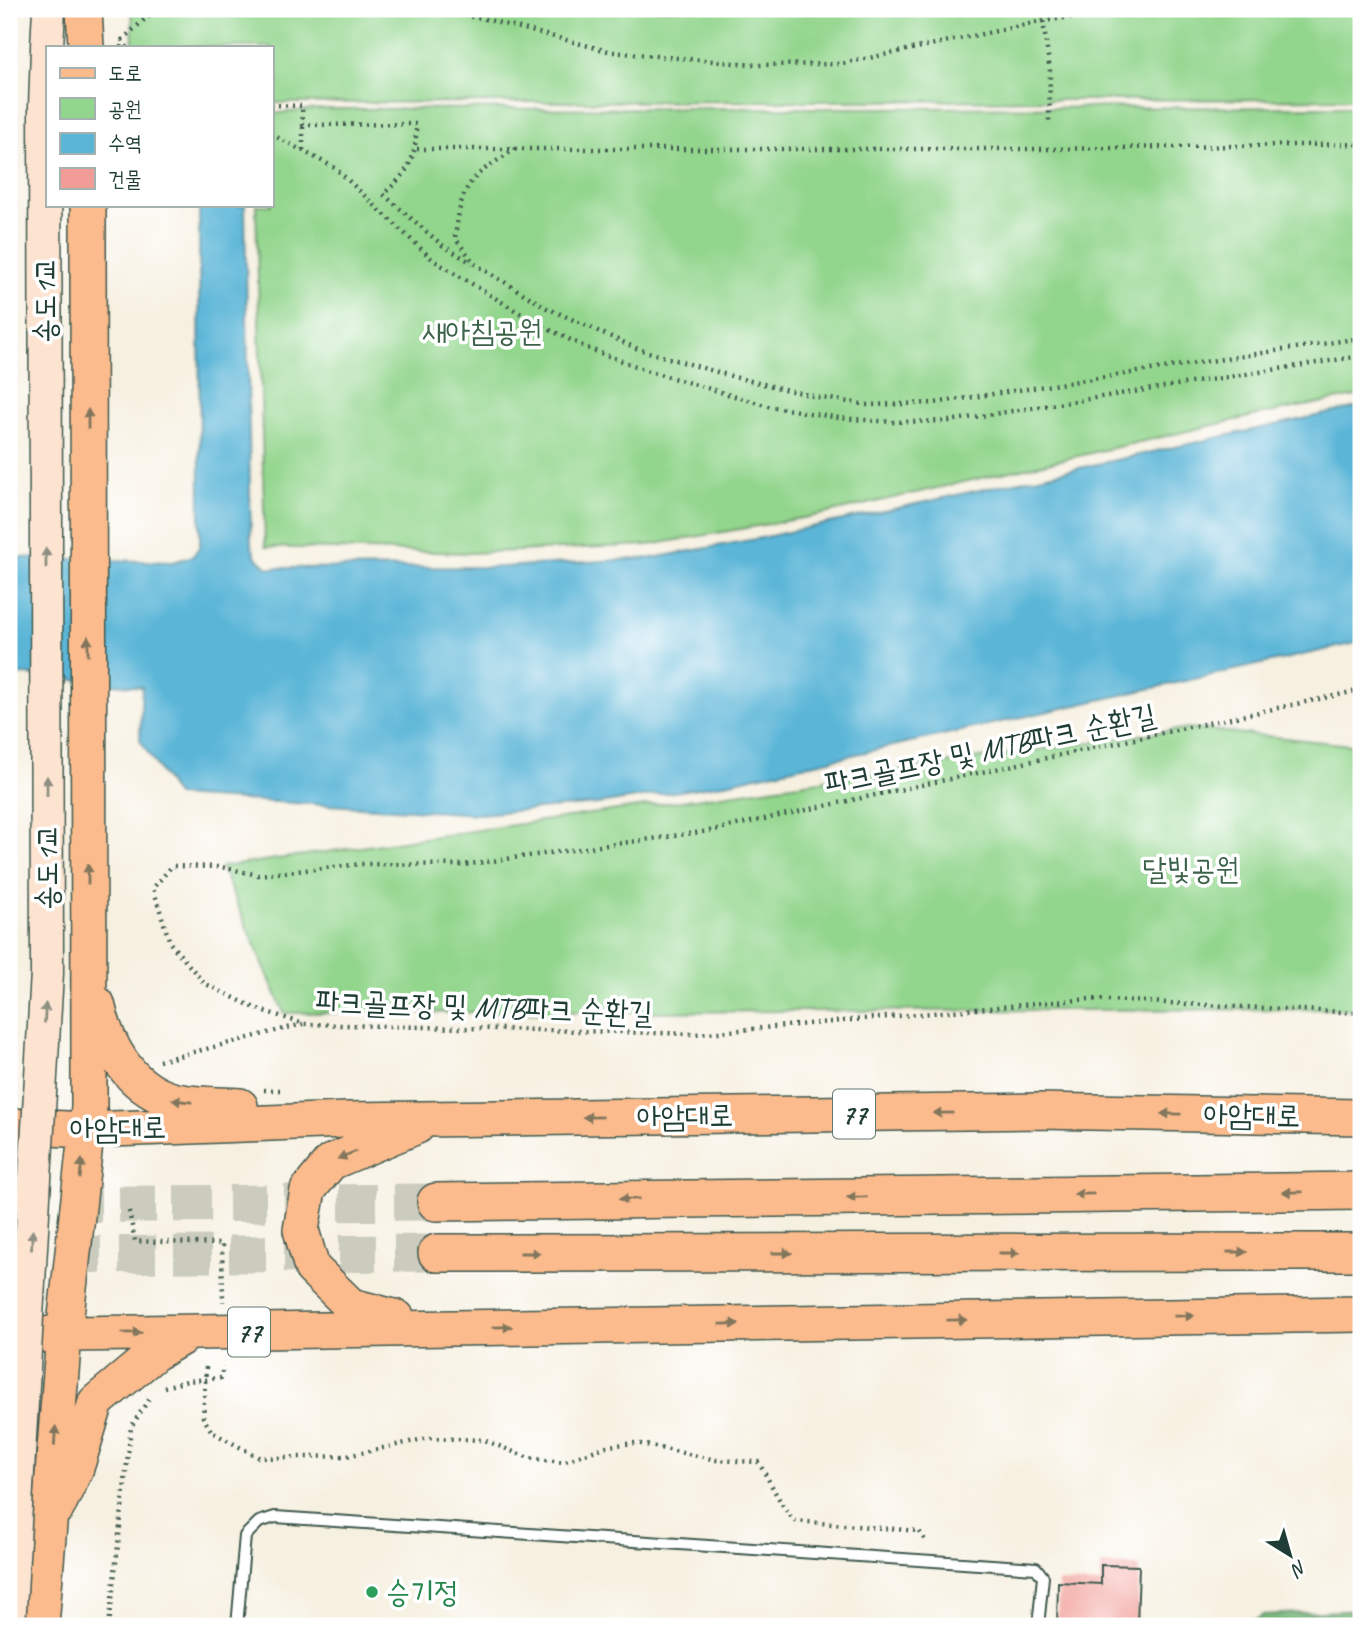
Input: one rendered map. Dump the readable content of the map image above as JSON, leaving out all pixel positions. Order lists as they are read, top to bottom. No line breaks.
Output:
{"streets":{"main road":["송도1교","77","아암대로"],"path":["파크골프장 및 MTB파크 순환길"]},"parks":["새아침공원","달빛공원"],"places":["승기정"],"legend":["도로","공원","수역","건물"],"north":"bottom right"}
